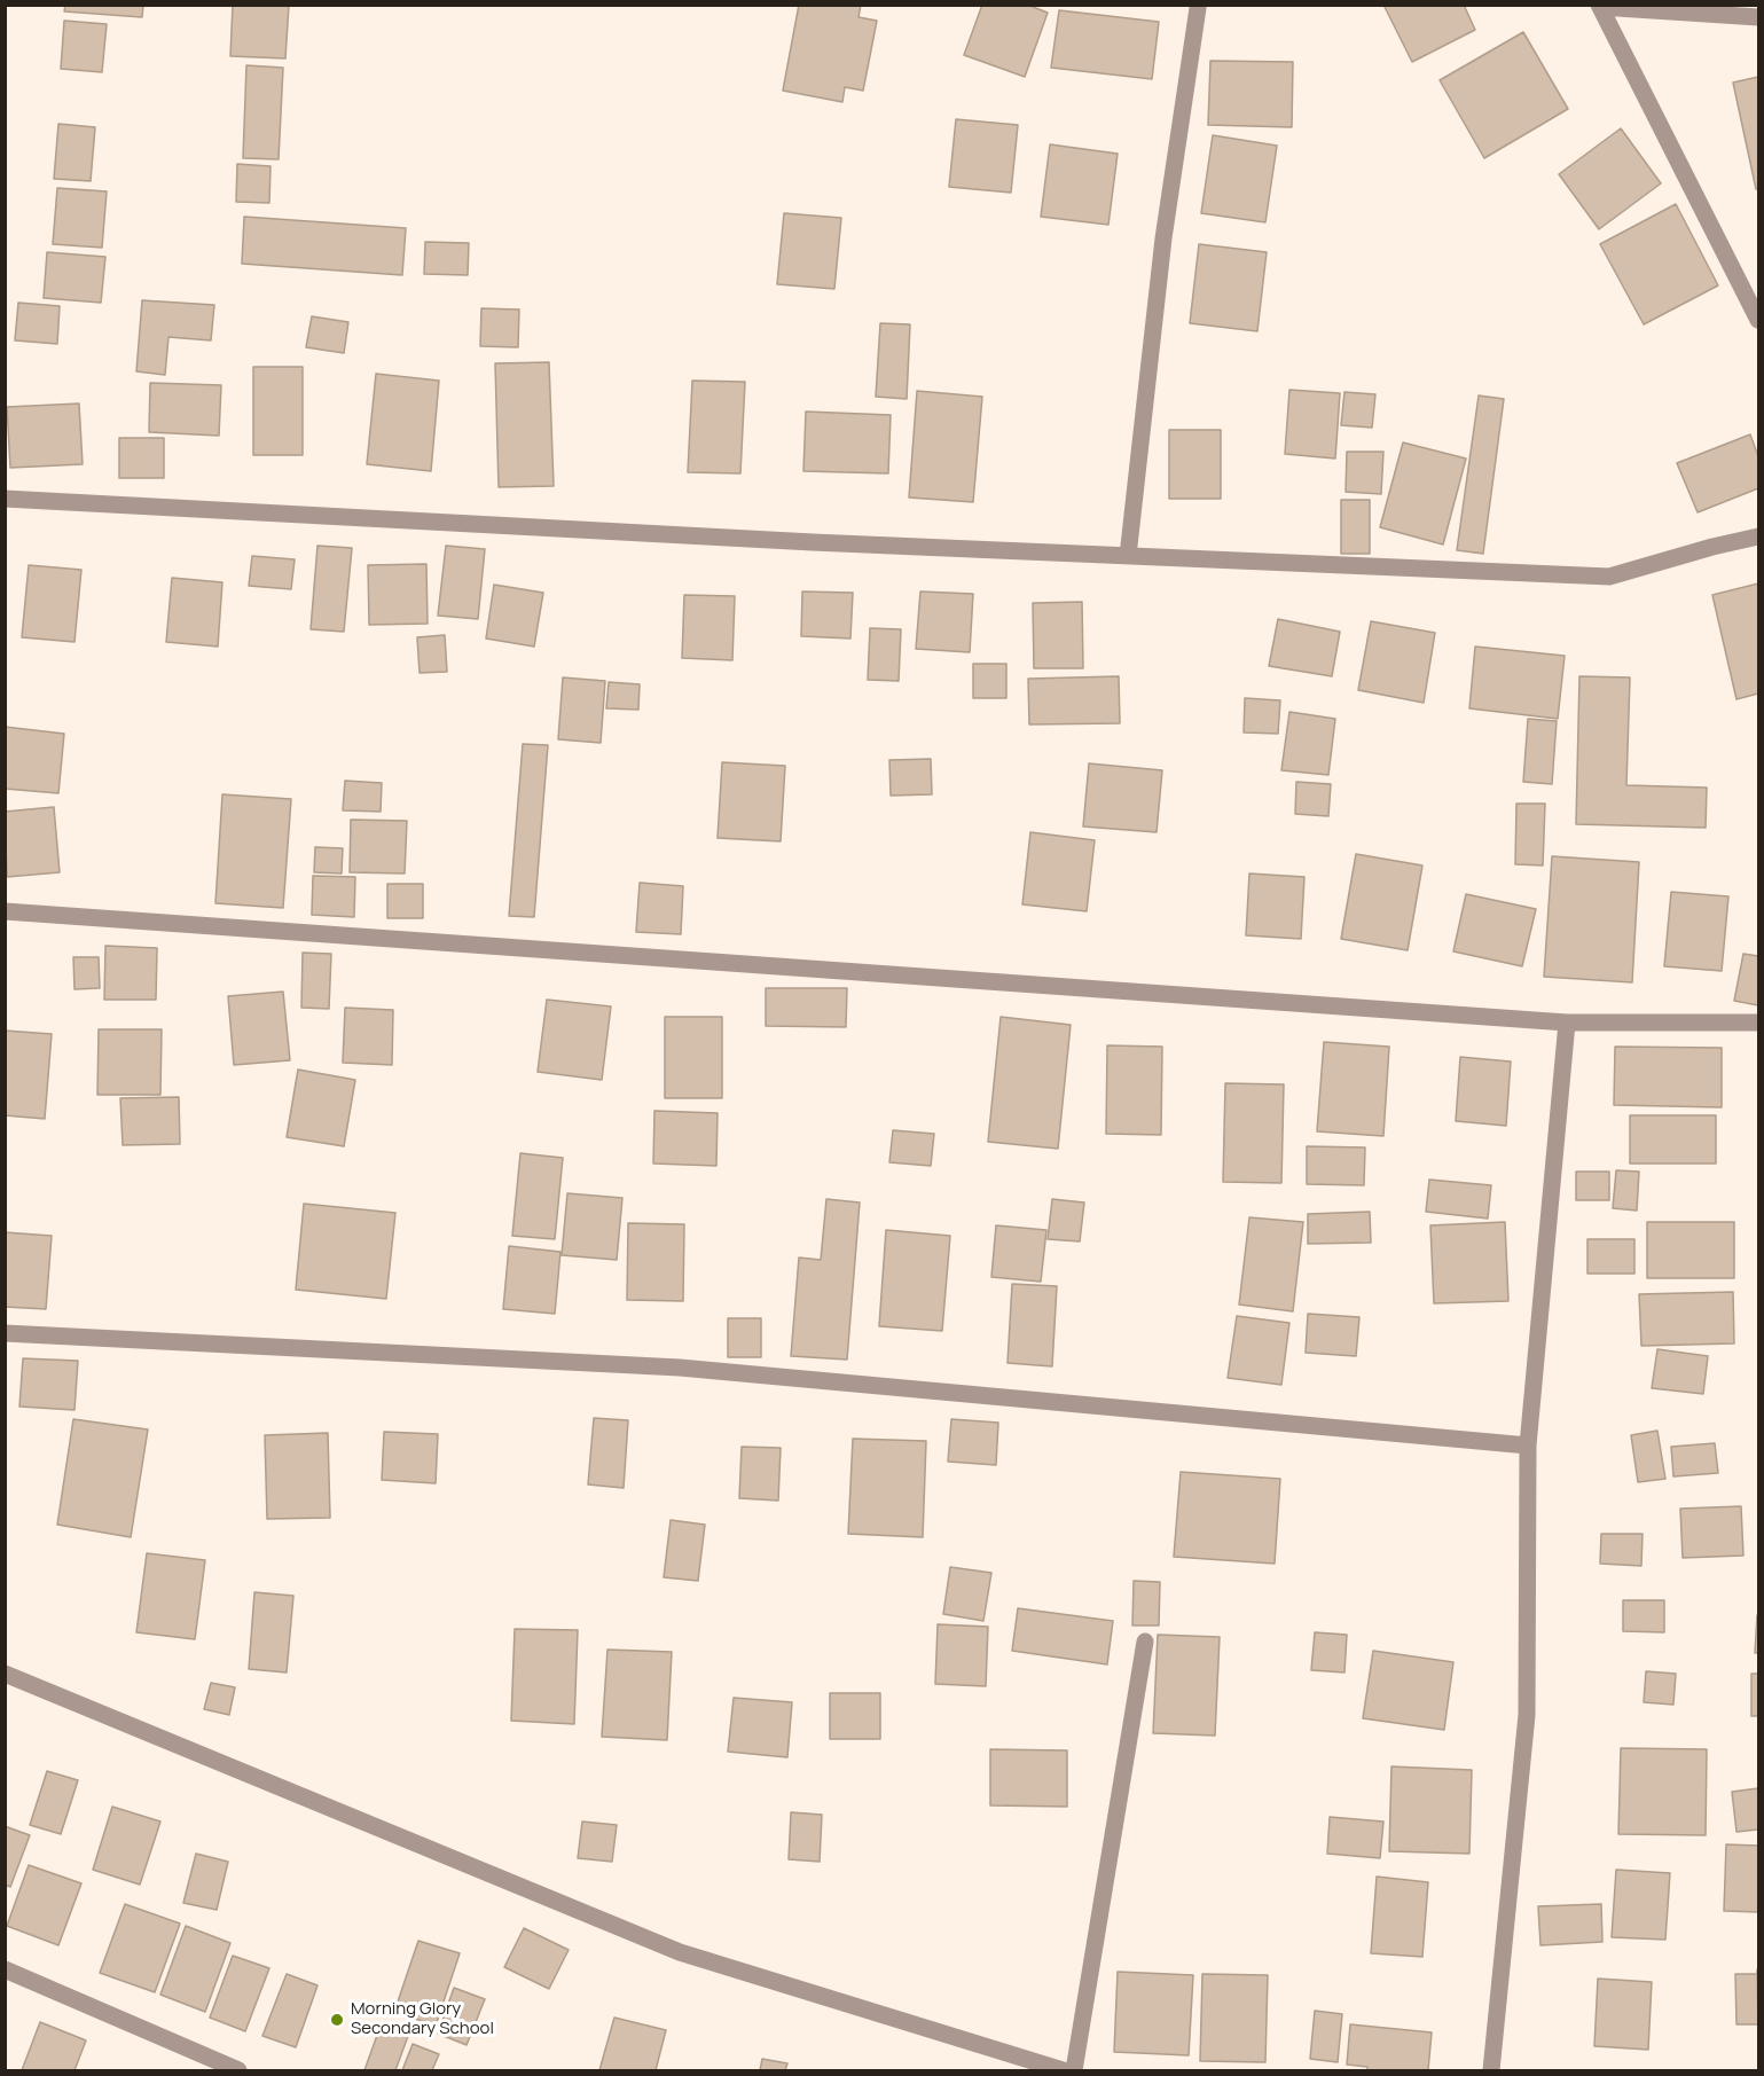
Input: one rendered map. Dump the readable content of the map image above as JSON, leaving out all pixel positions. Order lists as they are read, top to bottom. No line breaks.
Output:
{"places":["Morning Glory Secondary School"]}
